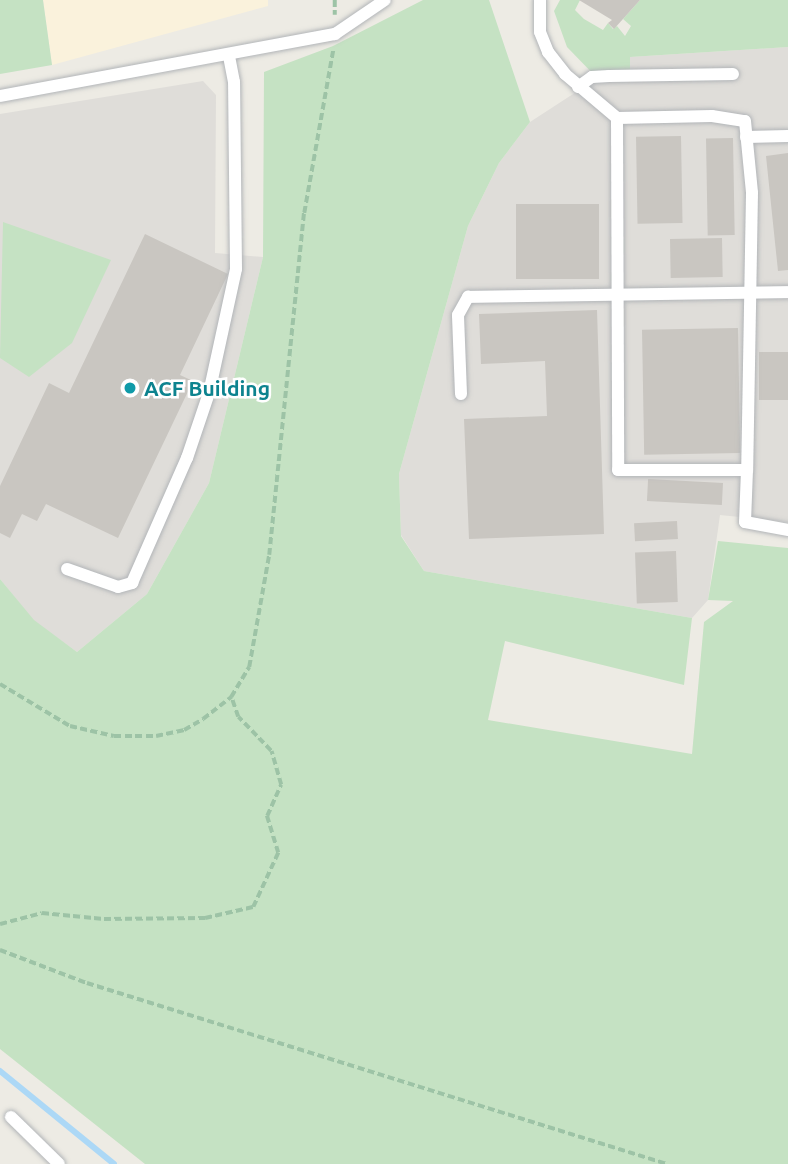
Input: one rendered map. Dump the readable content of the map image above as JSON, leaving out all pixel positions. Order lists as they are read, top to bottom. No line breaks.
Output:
{"places":["ACF Building"]}
